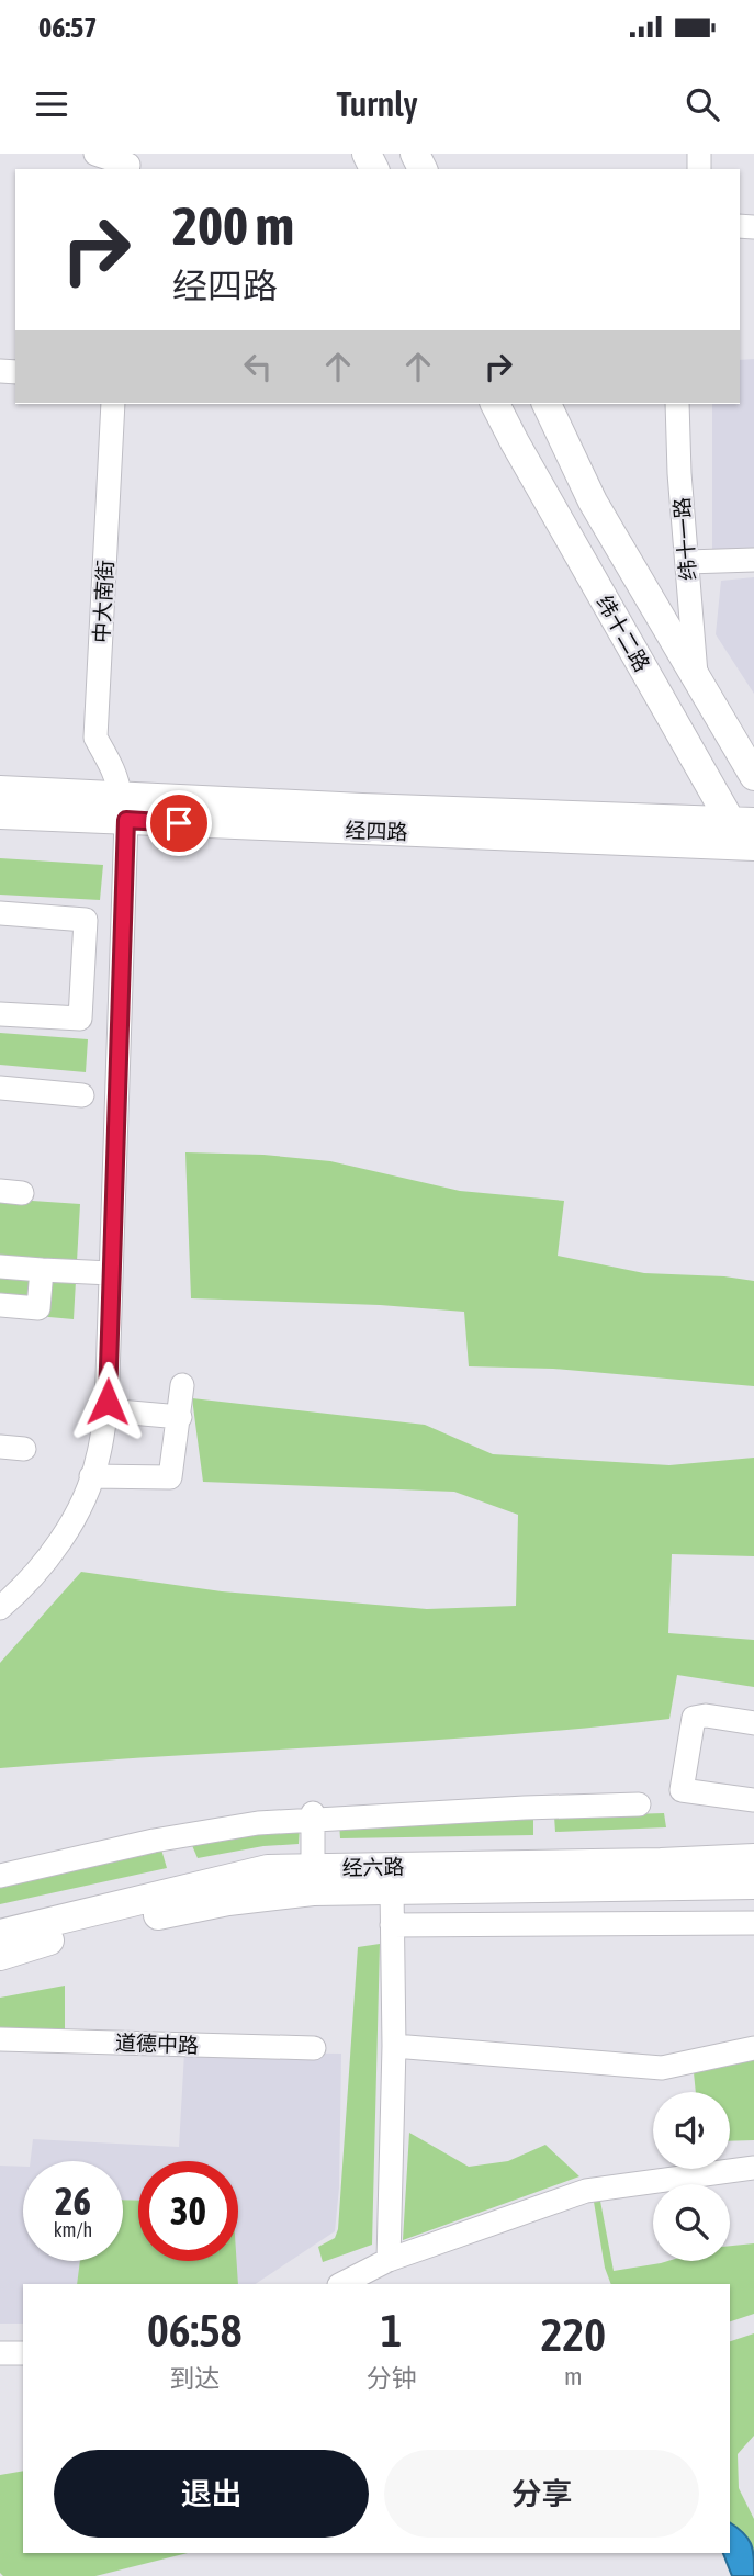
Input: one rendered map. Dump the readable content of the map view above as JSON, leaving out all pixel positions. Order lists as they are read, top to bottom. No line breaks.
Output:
{"streets":{"main road":["纬十二路","经四路","经六路"],"street":["纬十一路","中大南街","道德中路"]},"crossings":[["纬十一路","纬十二路"],["中大南街","经四路"],["纬十二路","经四路"]],"page":{"status":"06:57","header":"Turnly","turn":["200 m","经四路"],"speed":"26 km/h","limit":"30","eta":["06:58","到达","1","分钟","220","m"],"buttons":["退出","分享"]}}
